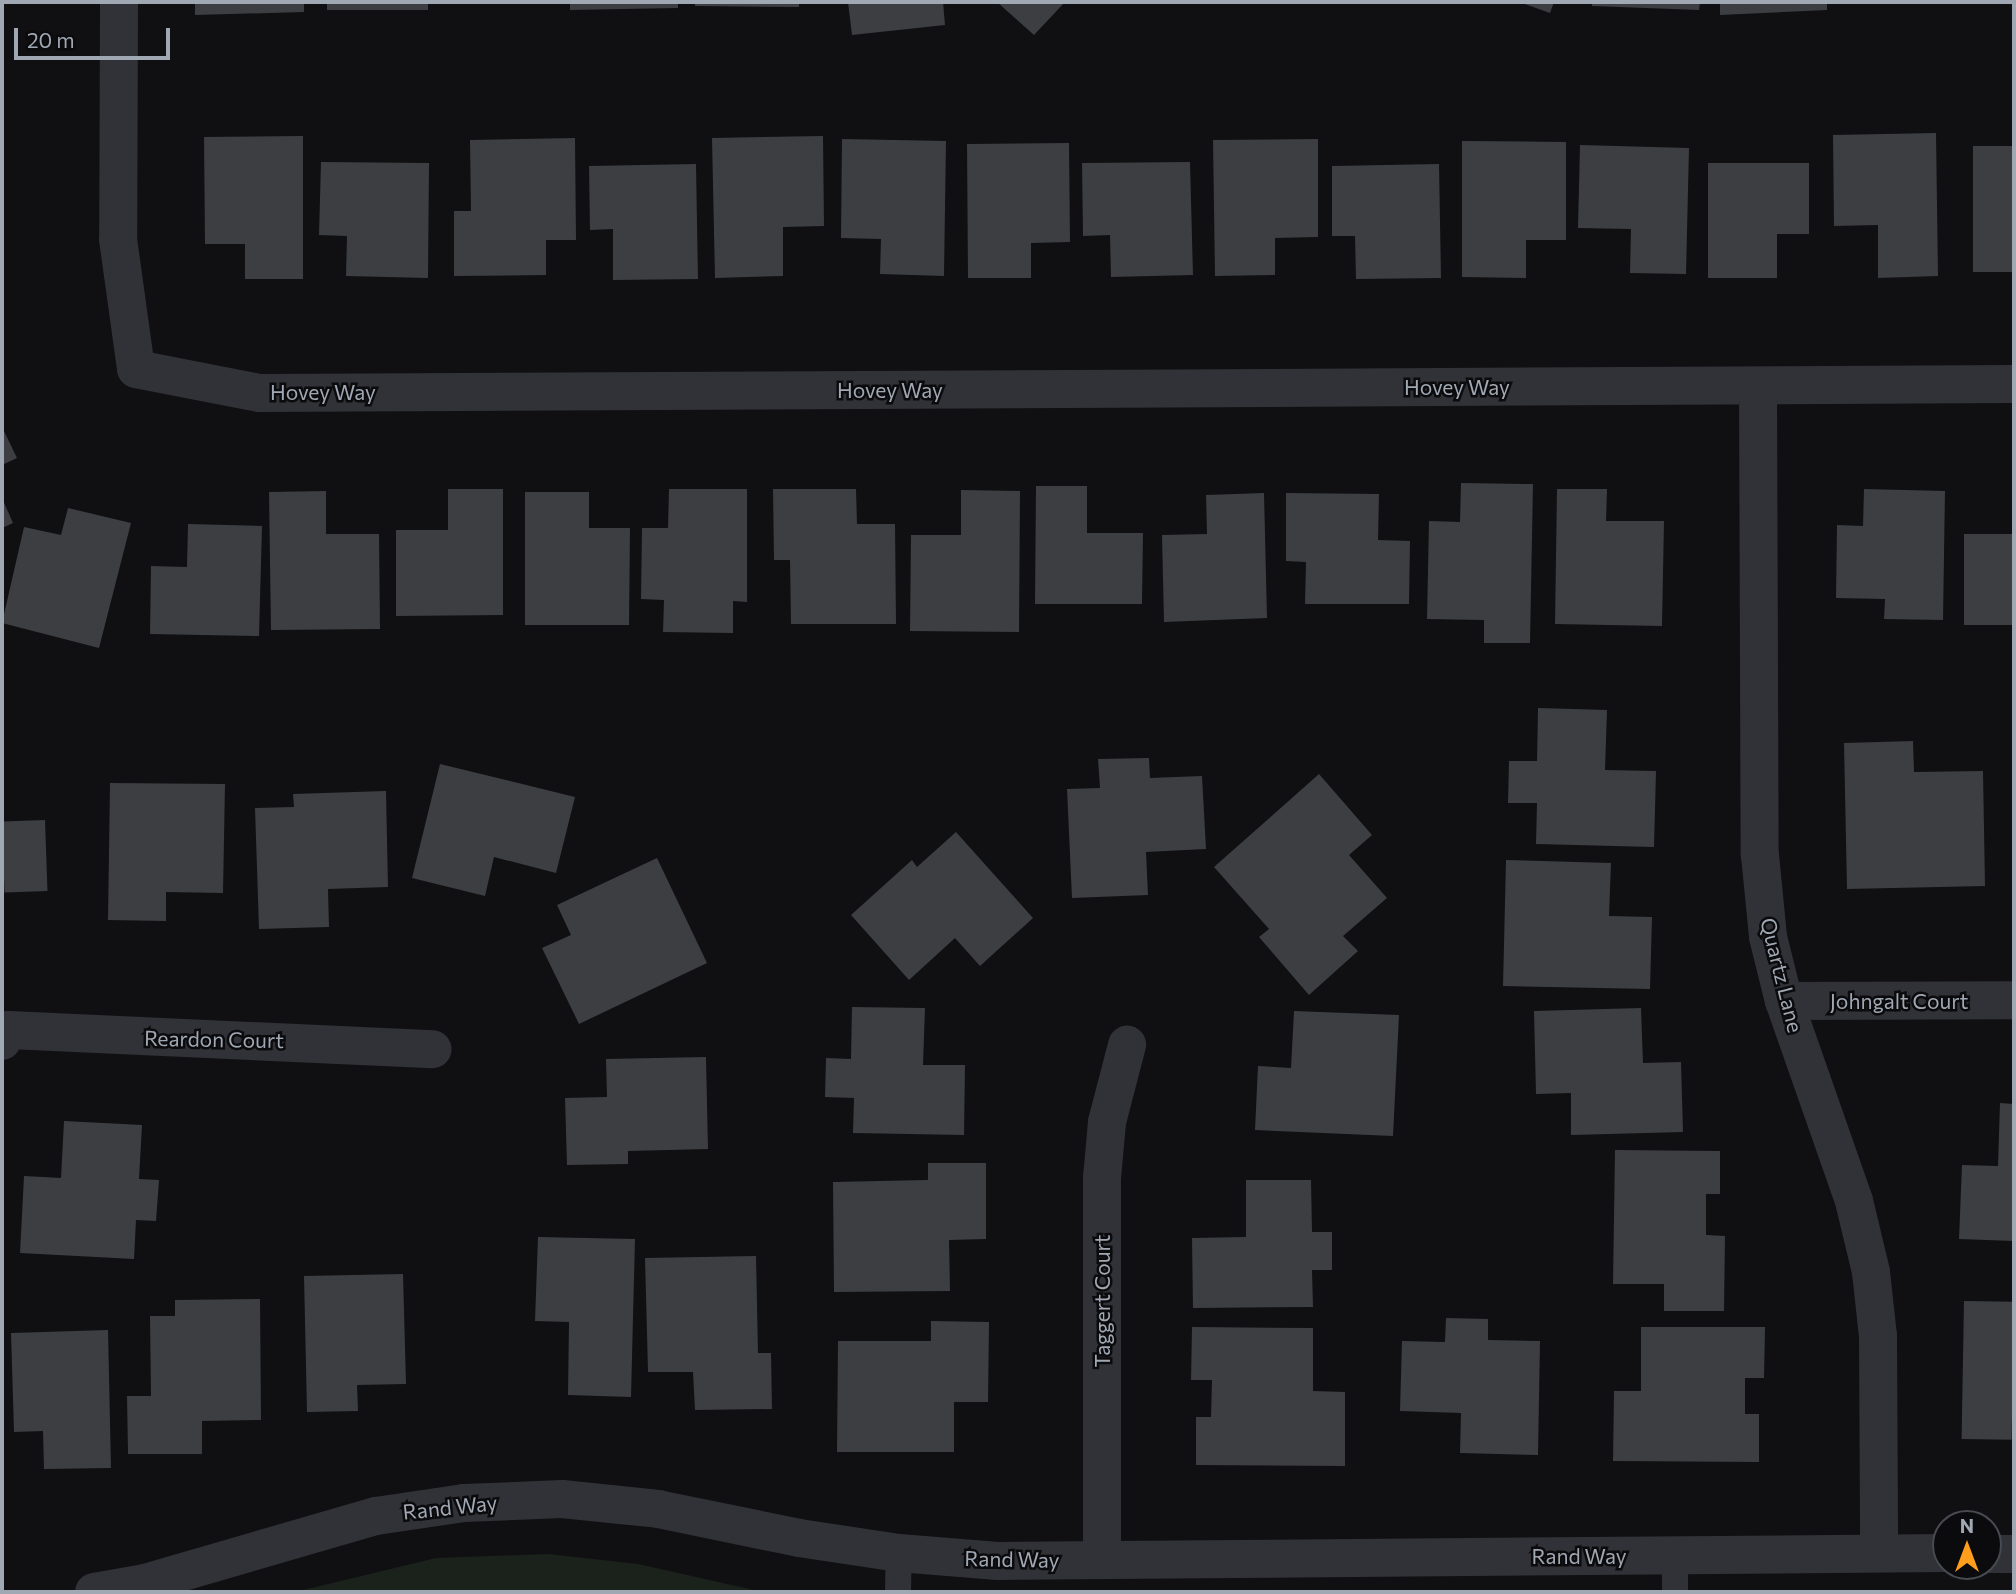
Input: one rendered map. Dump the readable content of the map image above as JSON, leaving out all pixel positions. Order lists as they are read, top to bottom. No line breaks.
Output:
{"streets":{"street":["Hovey Way","Quartz Lane","Johngalt Court","Reardon Court","Taggert Court","Rand Way"]},"crossings":[["Hovey Way","Quartz Lane"],["Quartz Lane","Johngalt Court"],["Quartz Lane","Rand Way"],["Taggert Court","Rand Way"]],"scale_bar":"20 m","north":"top"}
